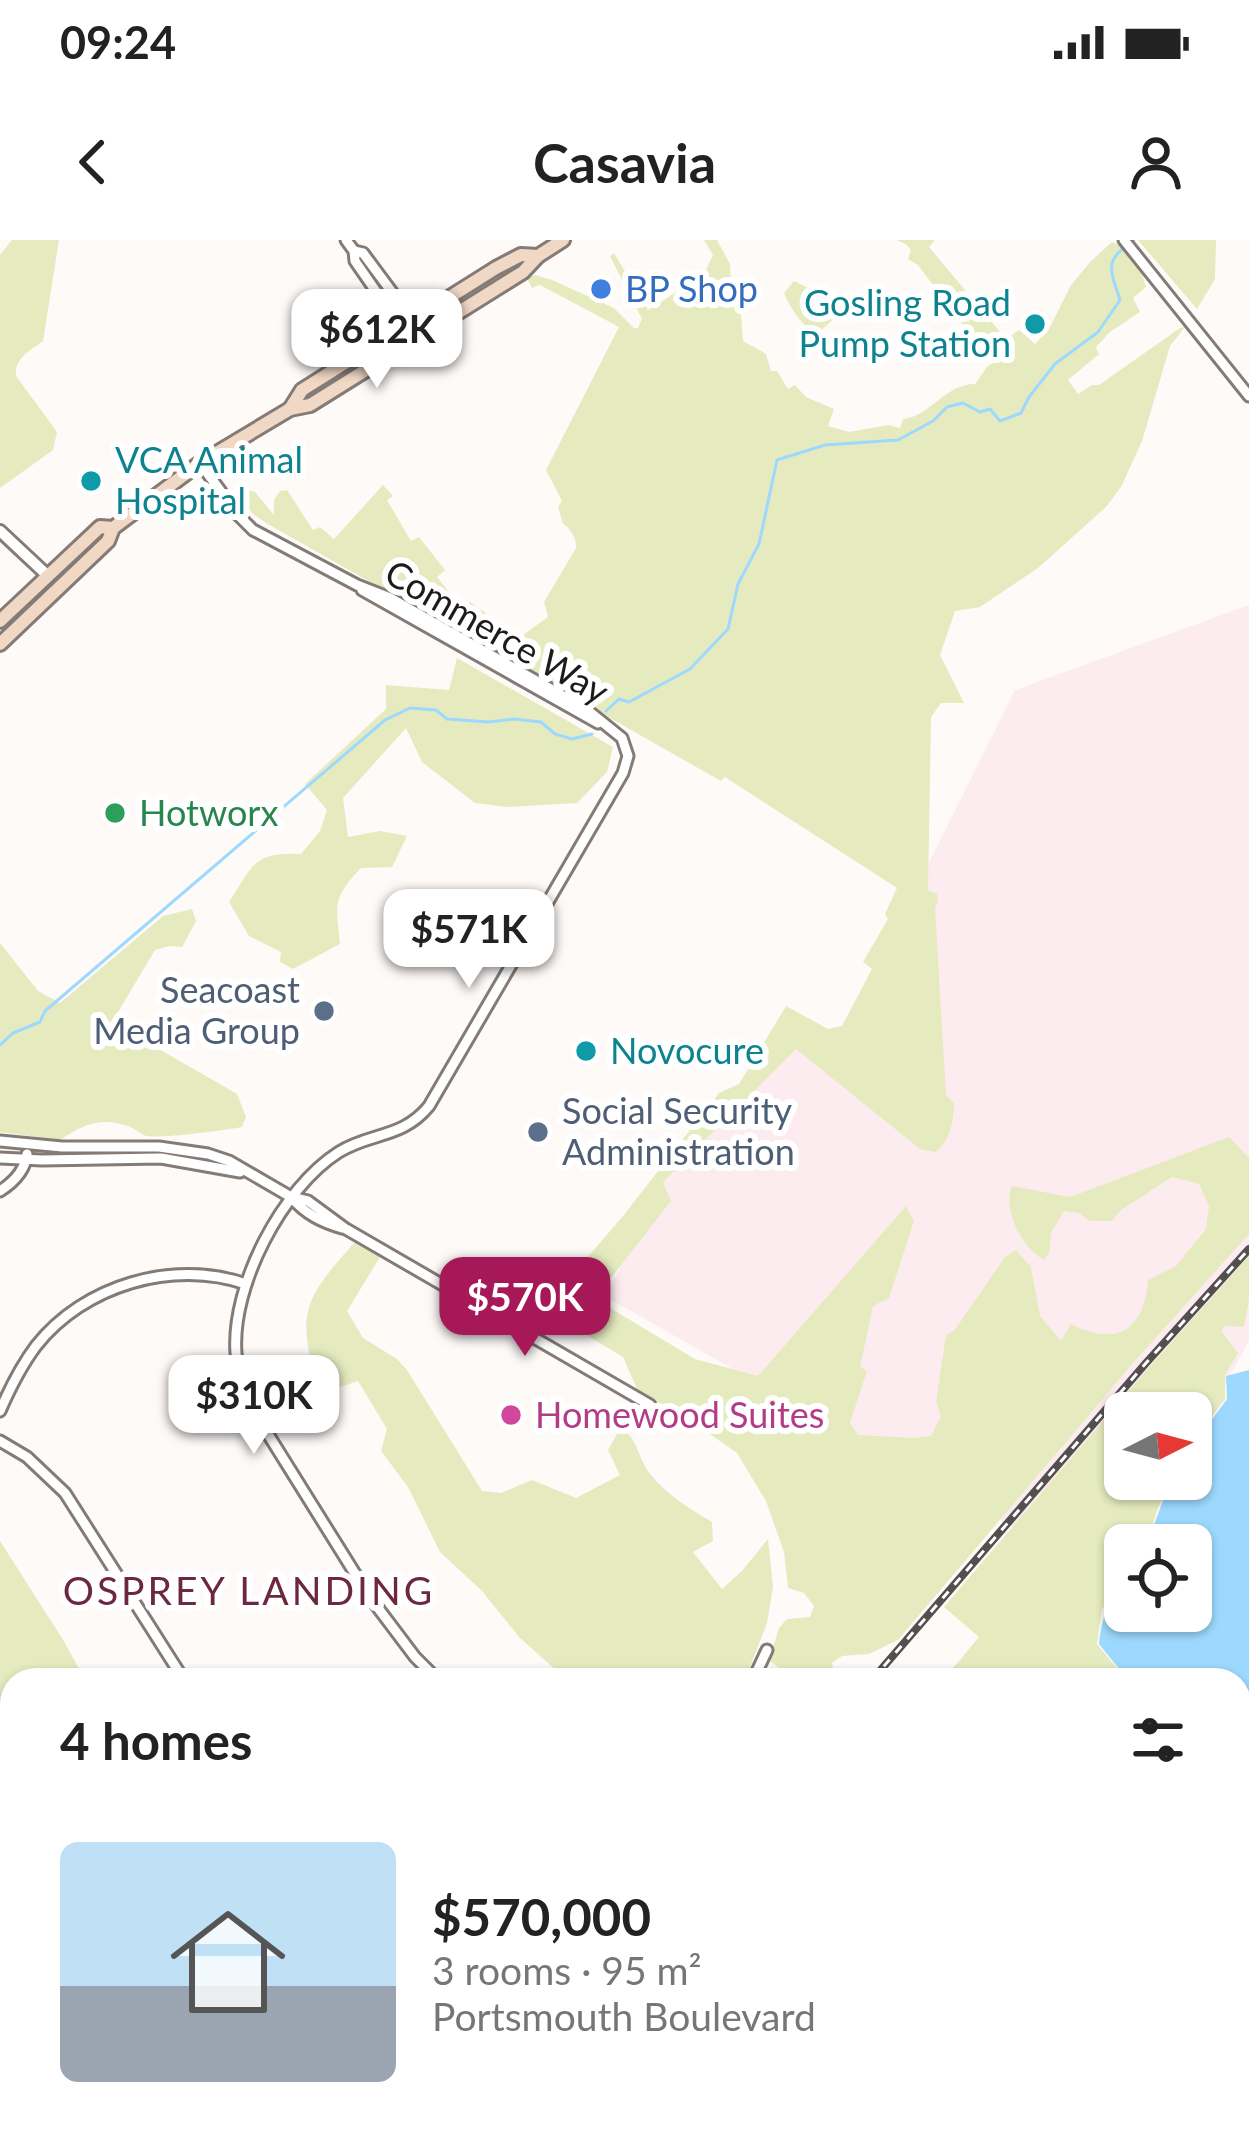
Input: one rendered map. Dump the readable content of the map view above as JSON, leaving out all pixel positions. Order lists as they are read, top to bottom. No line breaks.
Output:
{"streets":{"street":["Commerce Way"]},"districts":["OSPREY LANDING"],"places":["BP Shop","Gosling Road Pump Station","VCA Animal Hospital","Hotworx","Seacoast Media Group","Novocure","Social Security Administration","Homewood Suites"],"north":"right","page":{"status":"09:24","header":"Casavia","price":["$612K","$571K","$570K","$310K"],"heading":"4 homes","list":[{"name":"$570,000","note":"3 rooms · 95 m² · Portsmouth Boulevard"}]}}
